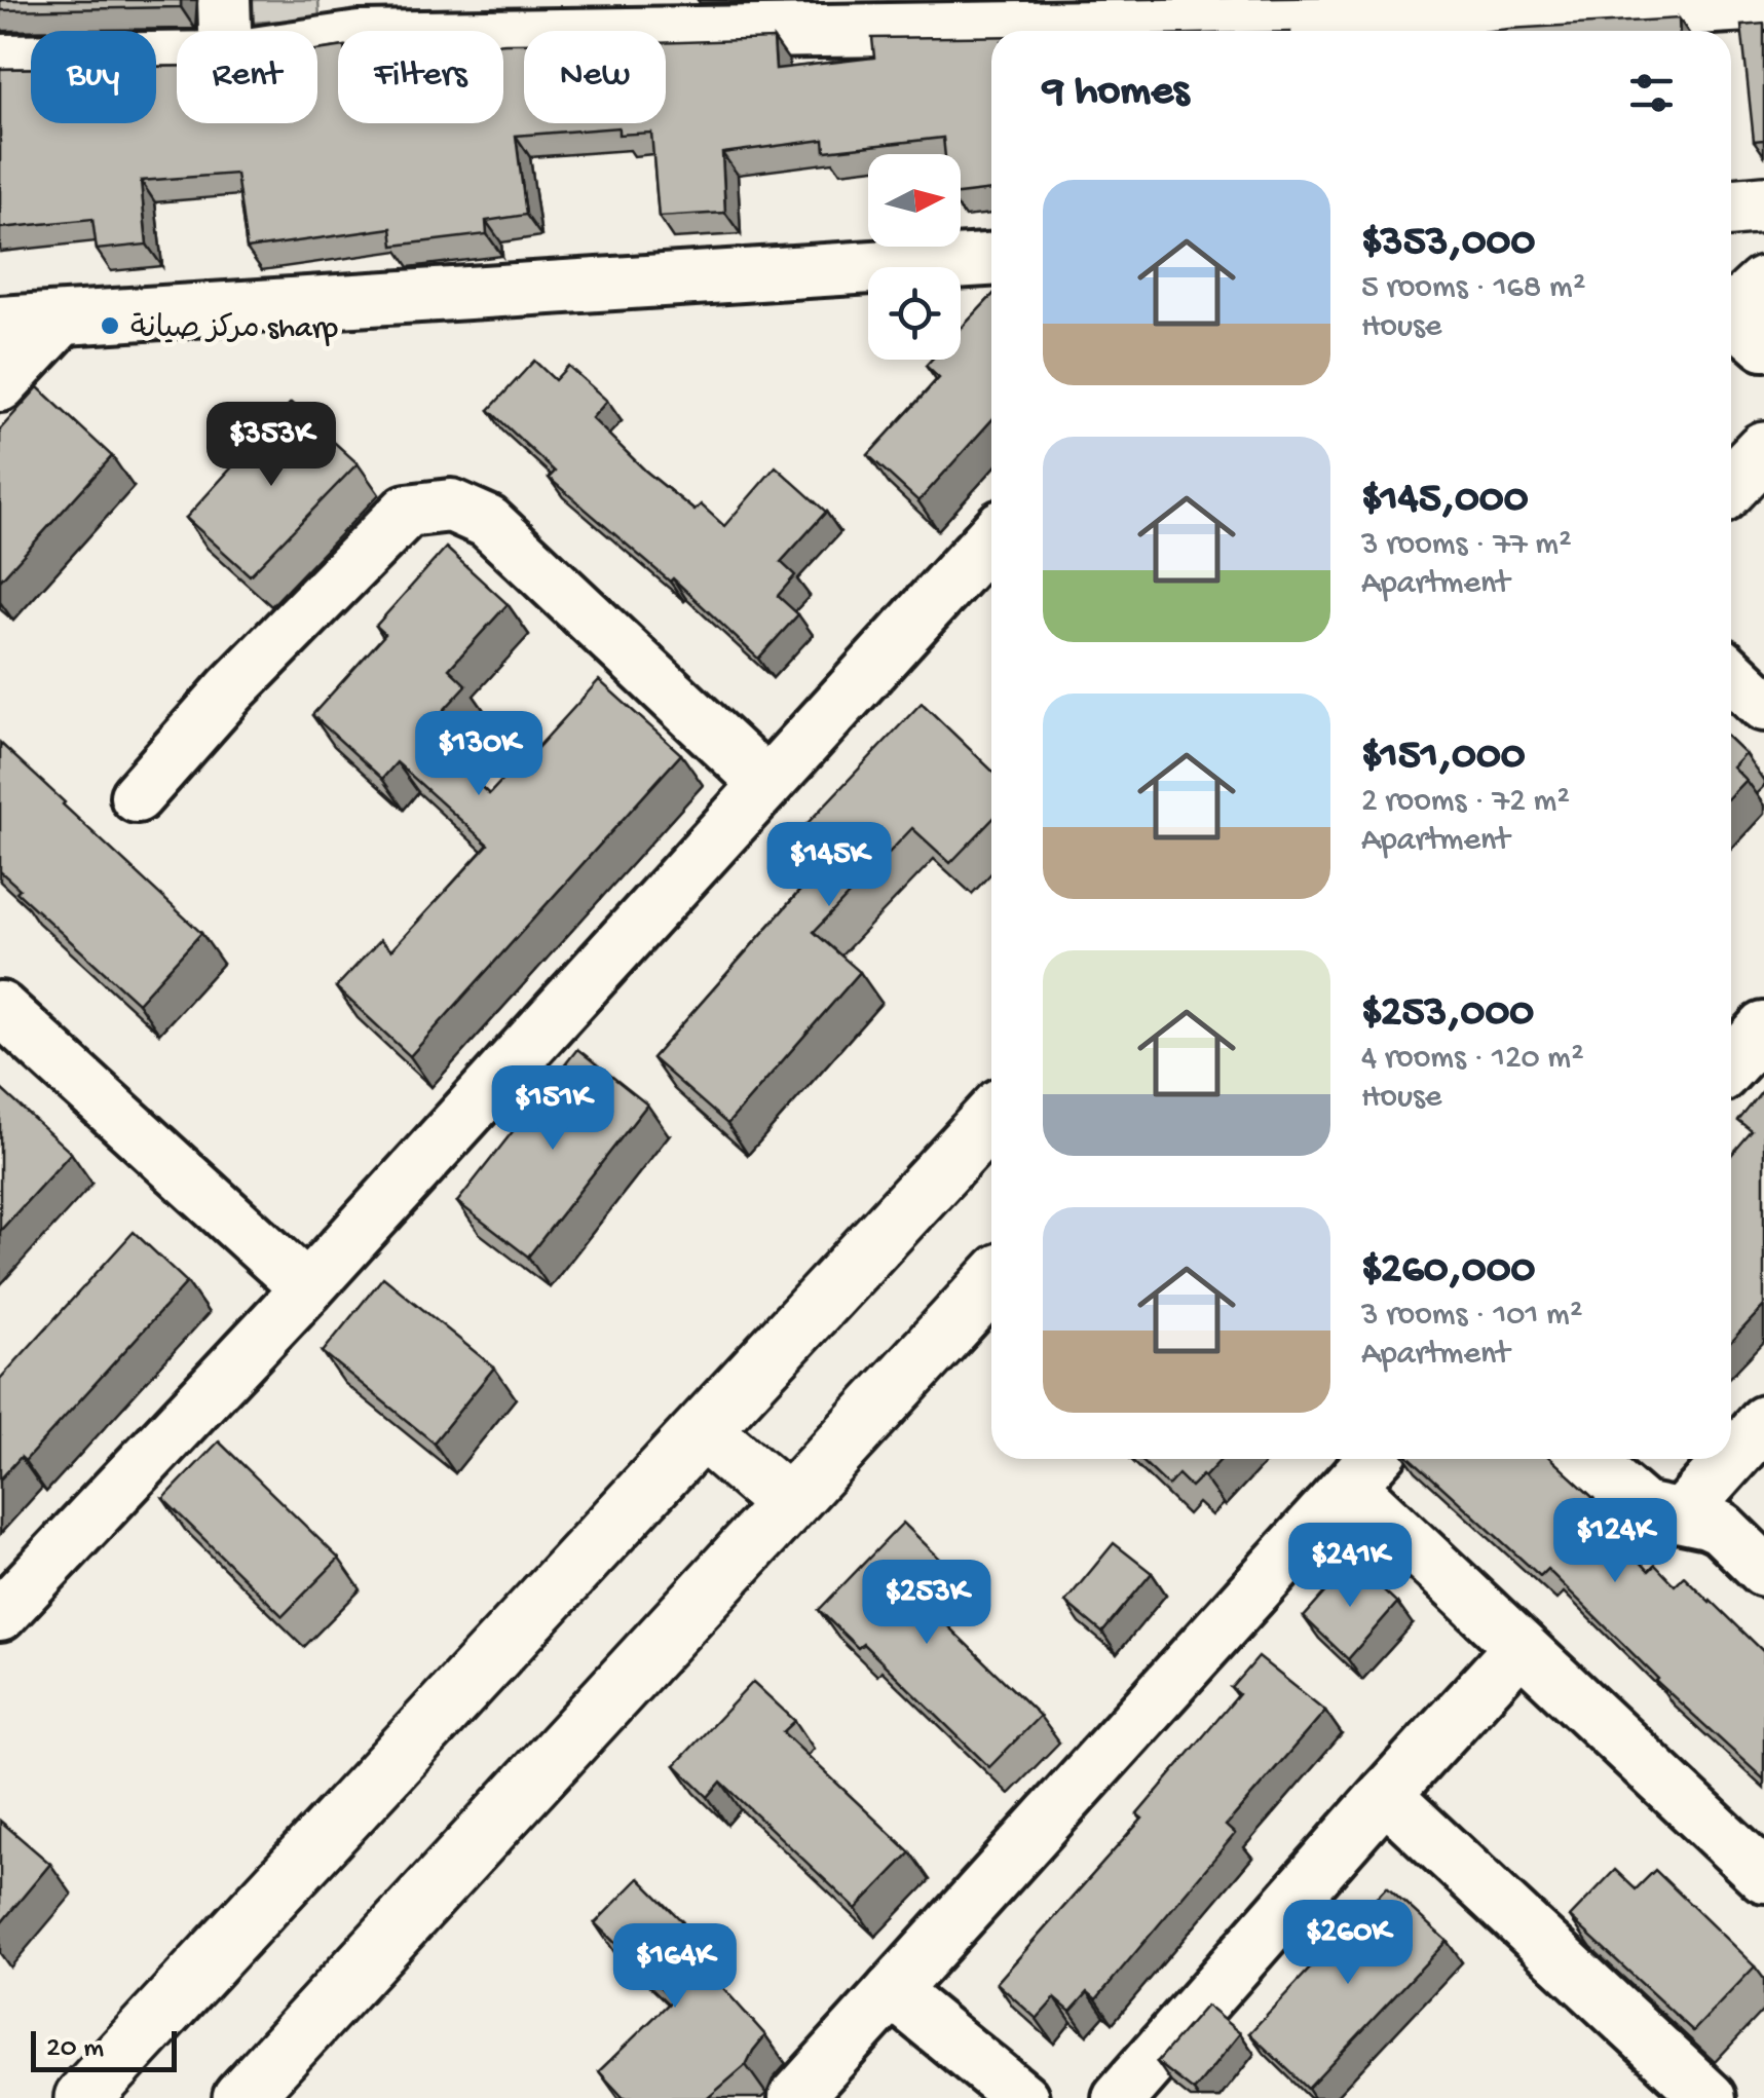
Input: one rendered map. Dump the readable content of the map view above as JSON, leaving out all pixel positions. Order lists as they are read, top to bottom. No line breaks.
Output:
{"places":["مركز صيانة sharp"],"scale_bar":"20 m","north":"right","page":{"chip":["Buy","Rent","Filters","New"],"heading":"9 homes","list":[{"name":"$353,000","note":"5 rooms · 168 m² · House"},{"name":"$145,000","note":"3 rooms · 77 m² · Apartment"},{"name":"$151,000","note":"2 rooms · 72 m² · Apartment"},{"name":"$253,000","note":"4 rooms · 120 m² · House"},{"name":"$260,000","note":"3 rooms · 101 m² · Apartment"}],"price":["$353K","$130K","$145K","$151K","$124K","$241K","$253K","$260K","$164K"],"scale":"20 m"}}
